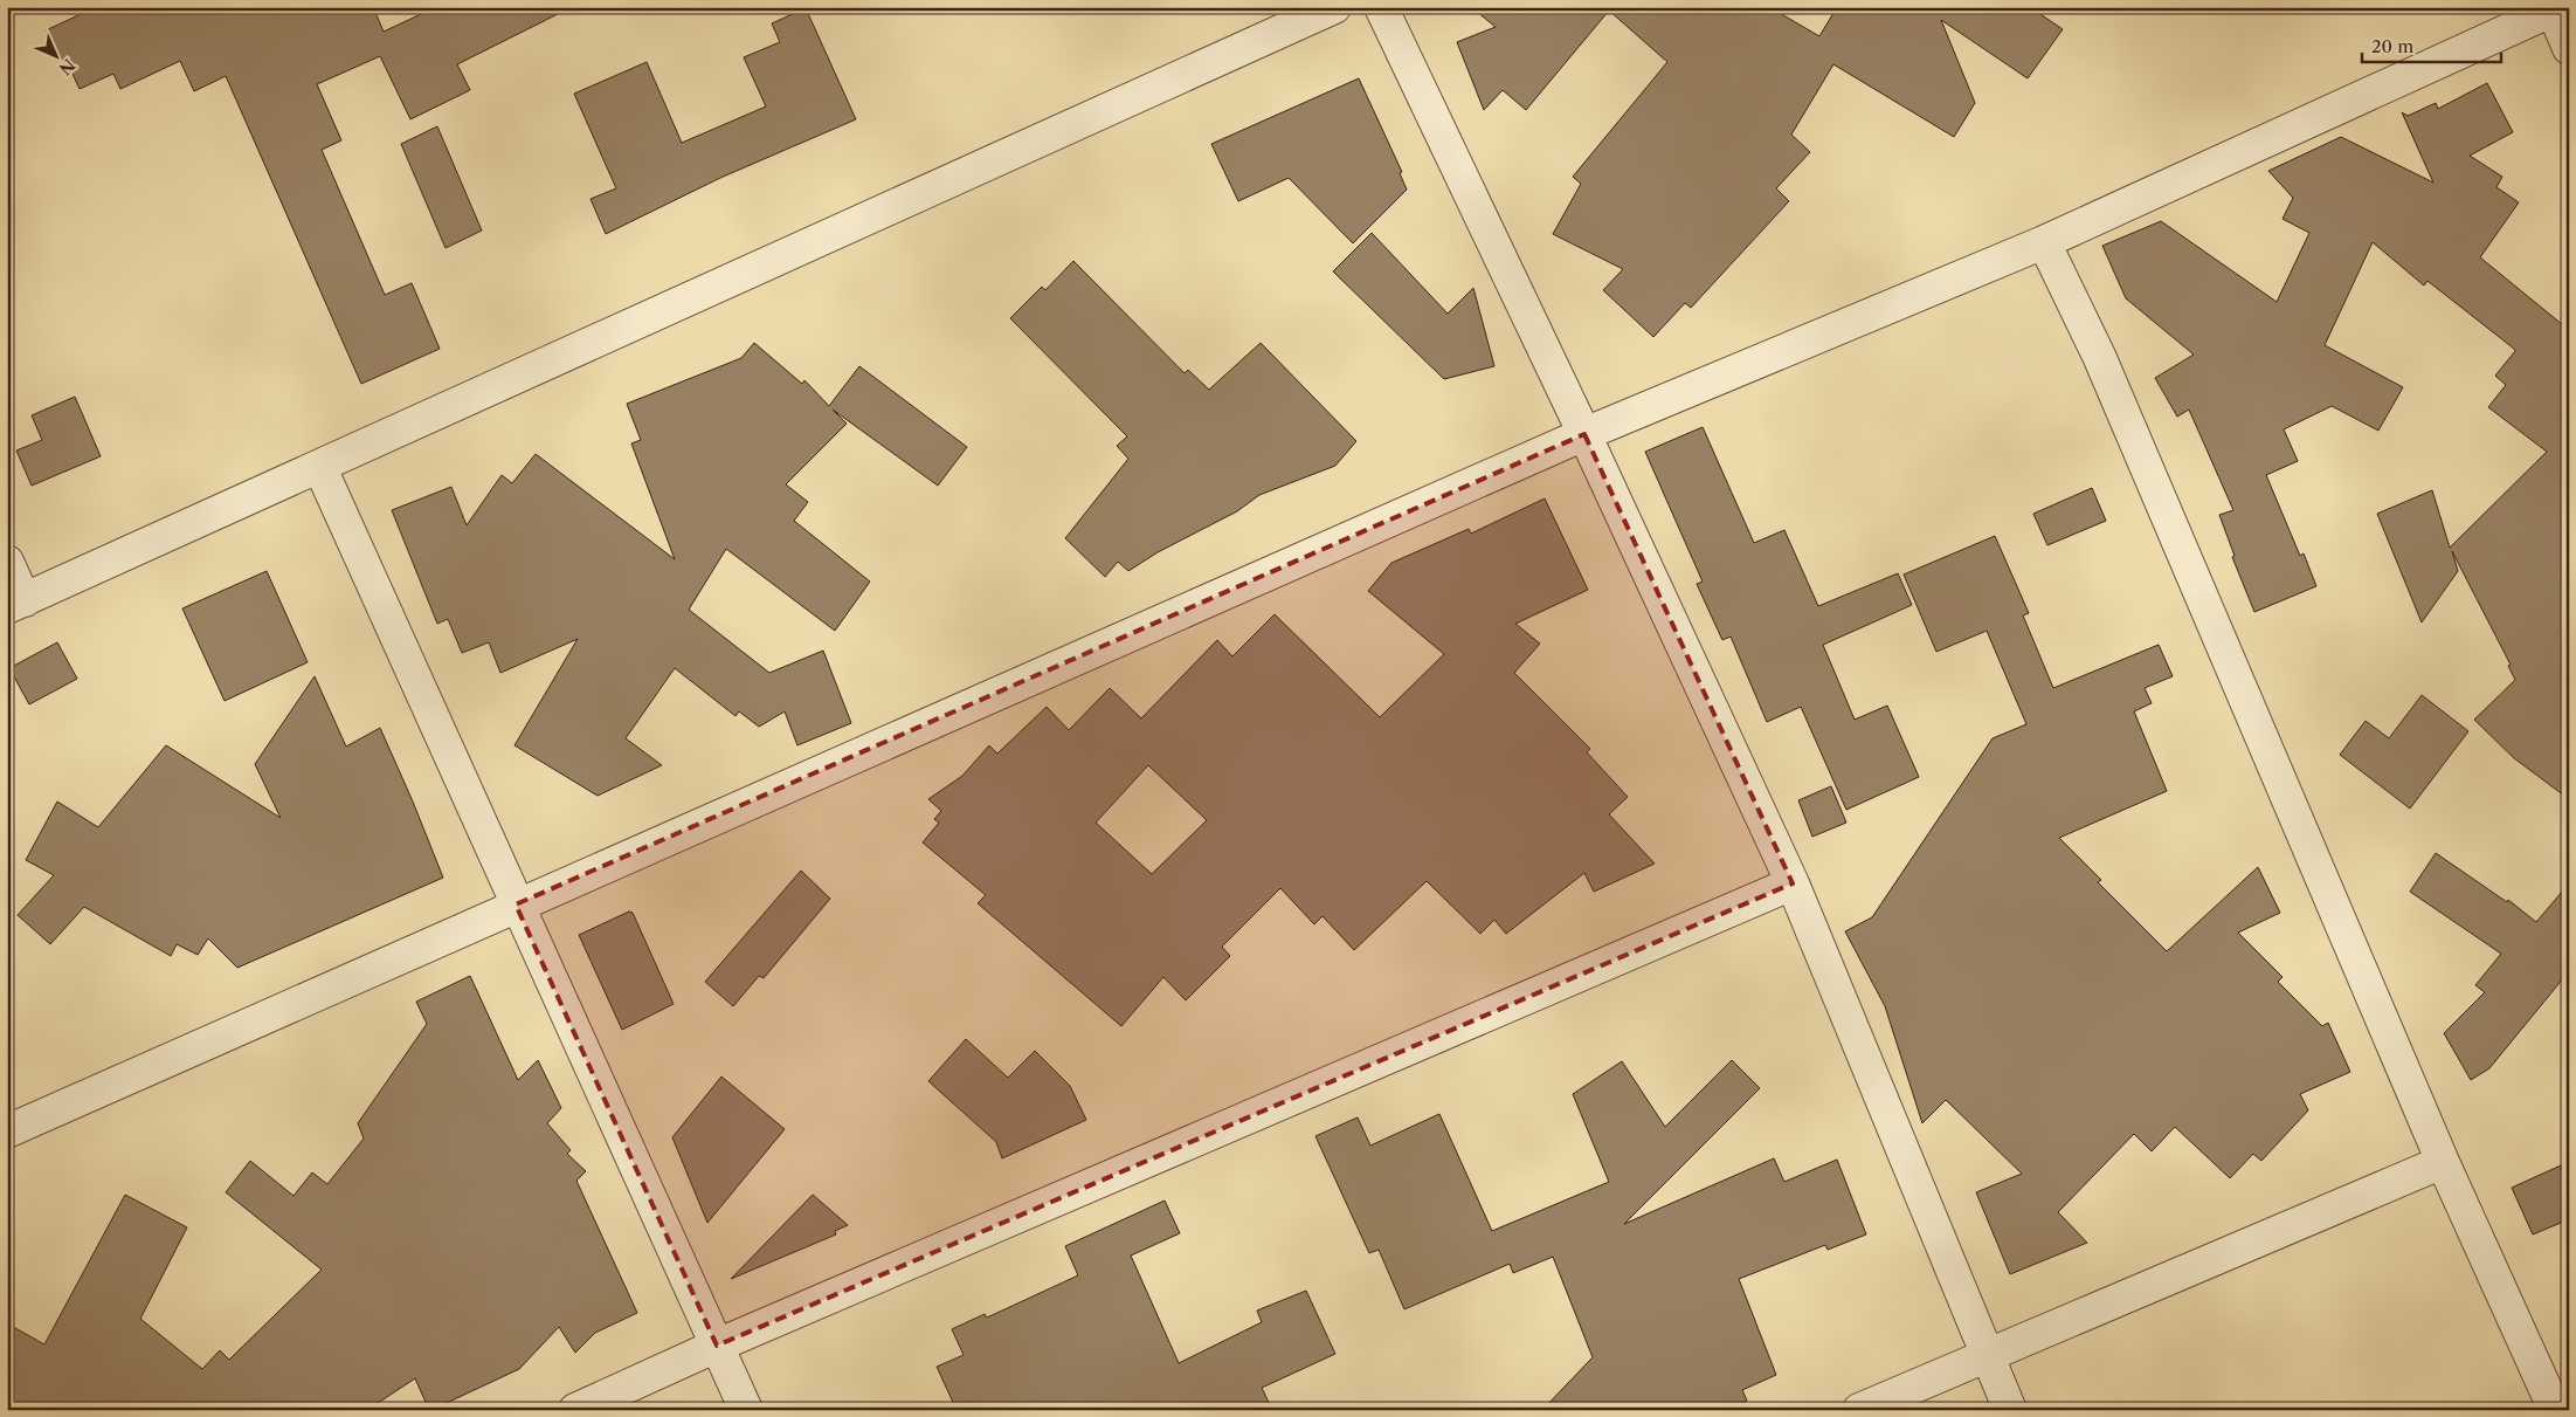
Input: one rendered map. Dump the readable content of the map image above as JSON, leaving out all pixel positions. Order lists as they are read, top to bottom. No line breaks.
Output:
{"scale_bar":"20 m","north":"bottom right"}
